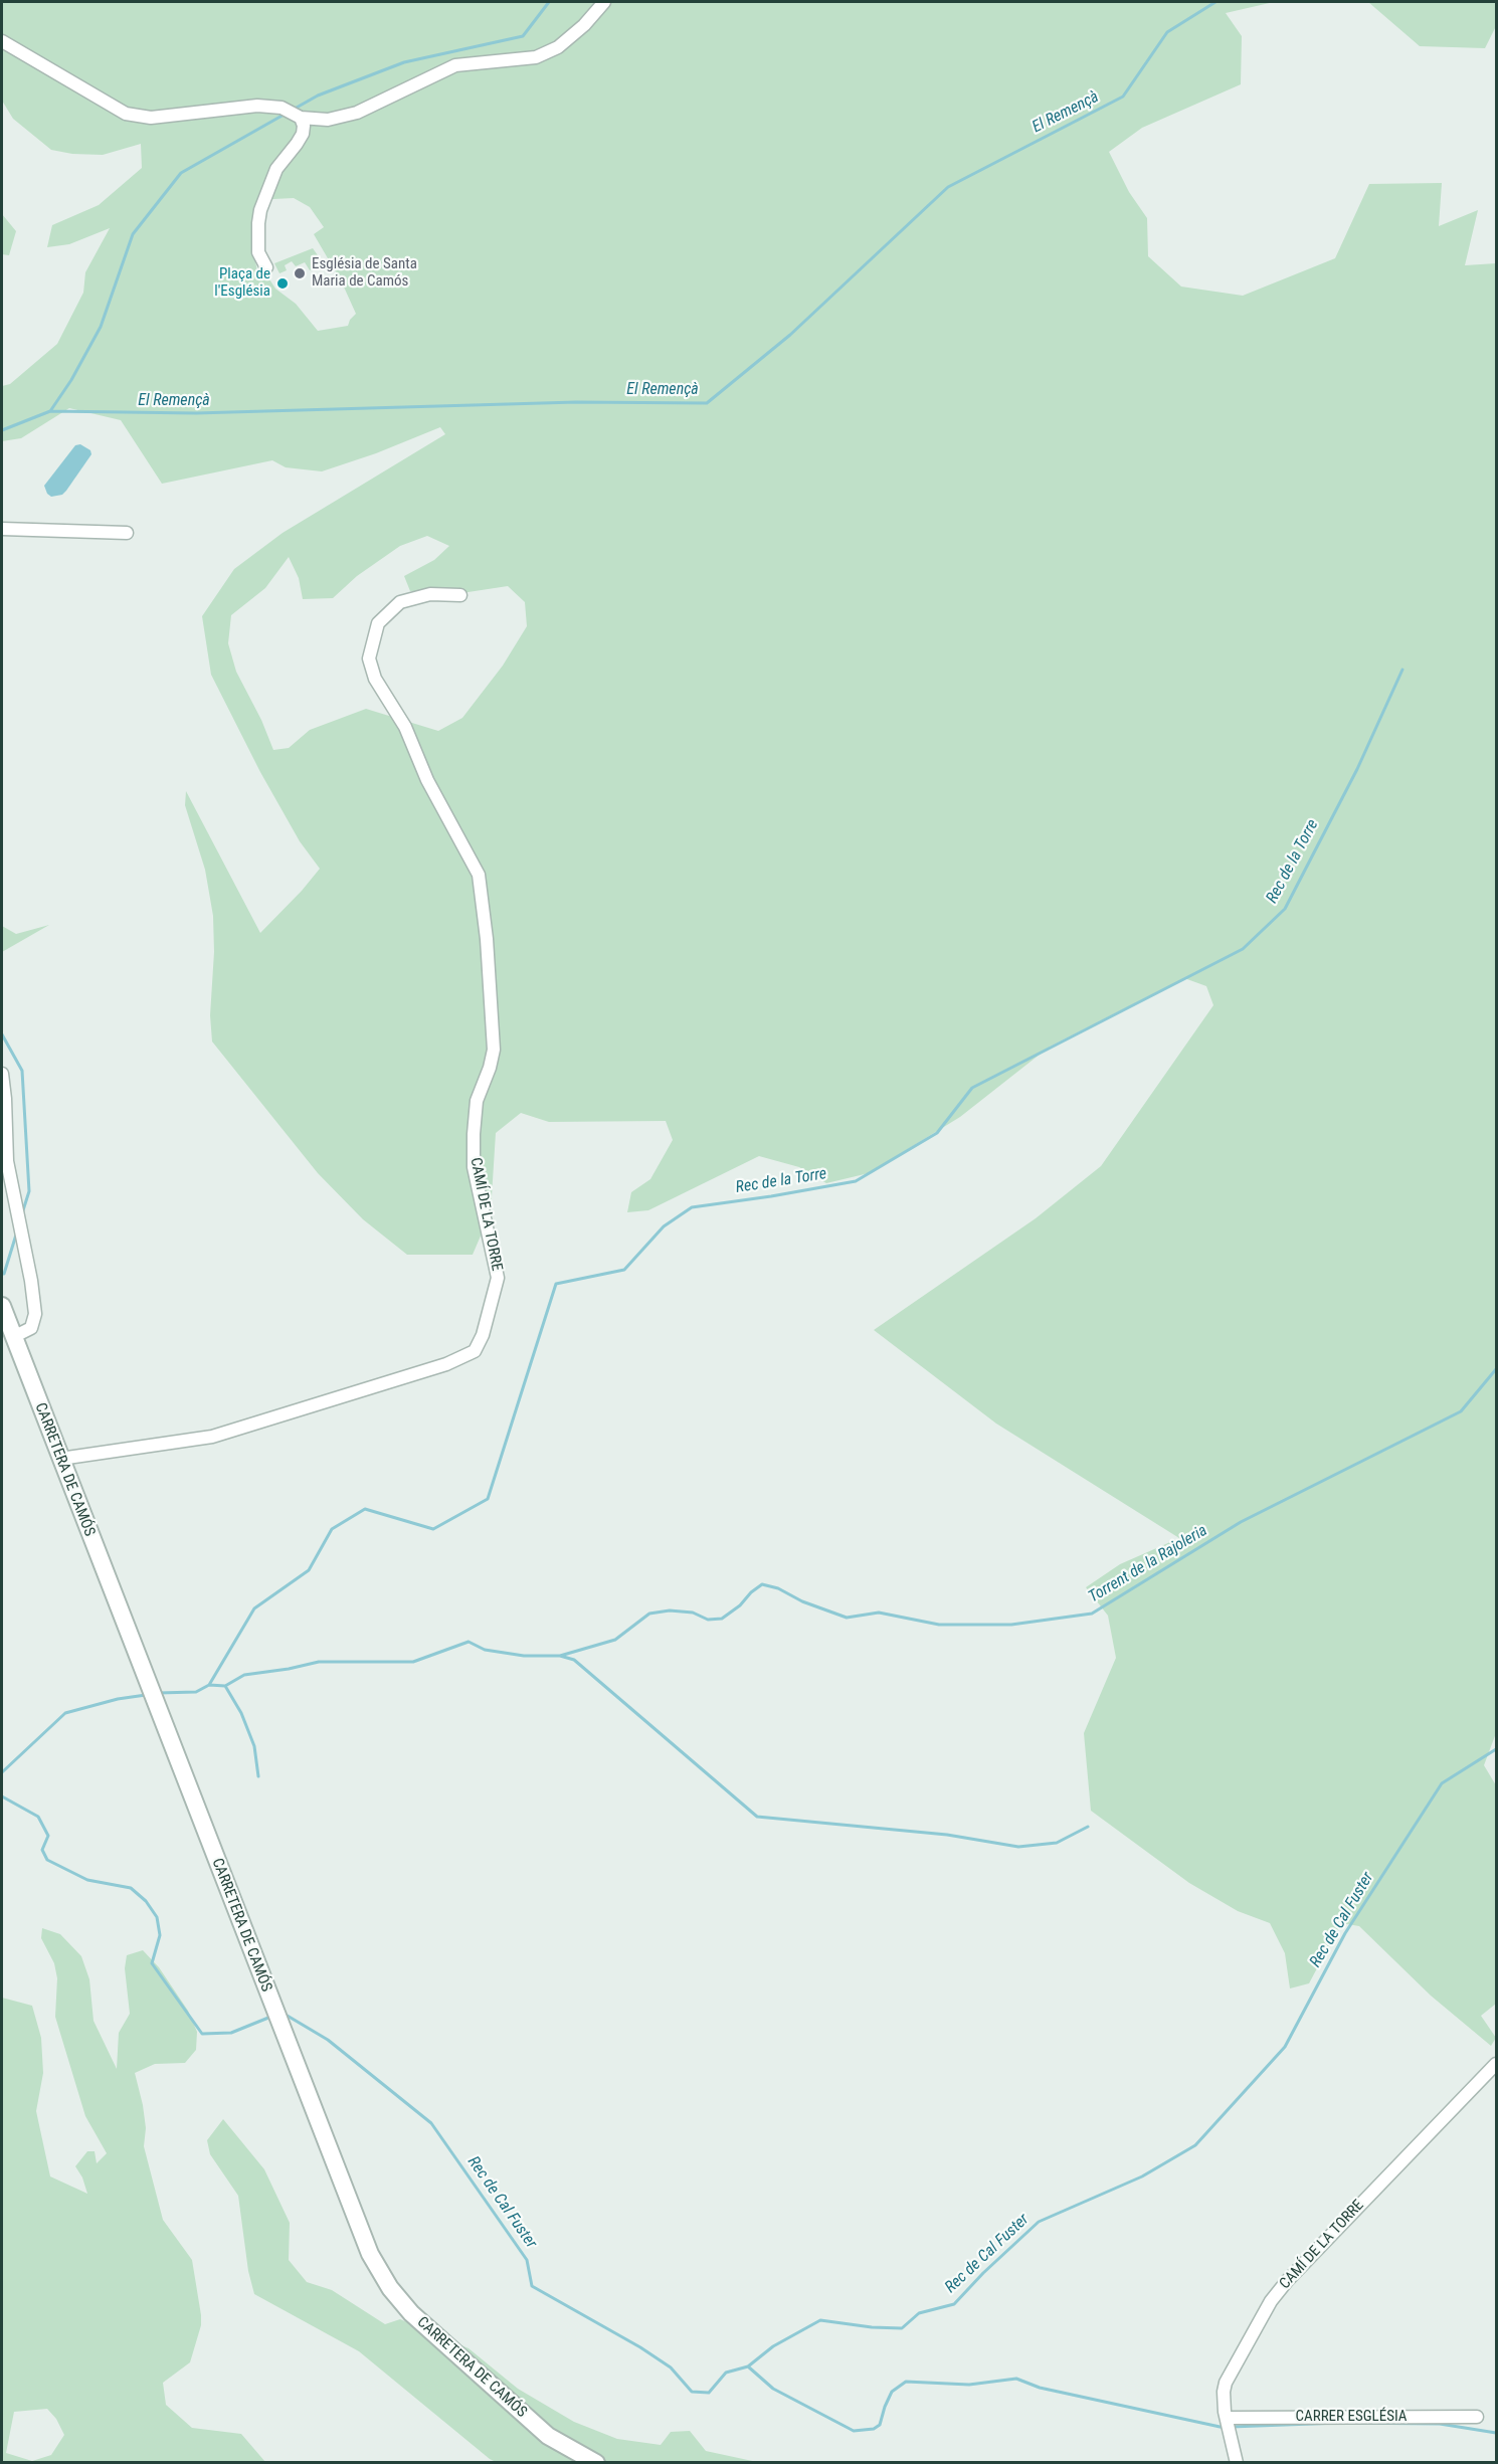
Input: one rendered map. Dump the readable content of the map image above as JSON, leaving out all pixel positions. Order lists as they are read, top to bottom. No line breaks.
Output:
{"streets":{"street":["CAMÍ DE LA TORRE","CARRETERA DE CAMÓS","CARRER ESGLÉSIA"]},"crossings":[["CAMÍ DE LA TORRE","CARRETERA DE CAMÓS"],["CAMÍ DE LA TORRE","CARRER ESGLÉSIA"]],"water":["El Remençà","Rec de la Torre","Torrent de la Rajoleria","Rec de Cal Fuster"],"places":["Església de Santa Maria de Camós","Plaça de l'Església"]}
